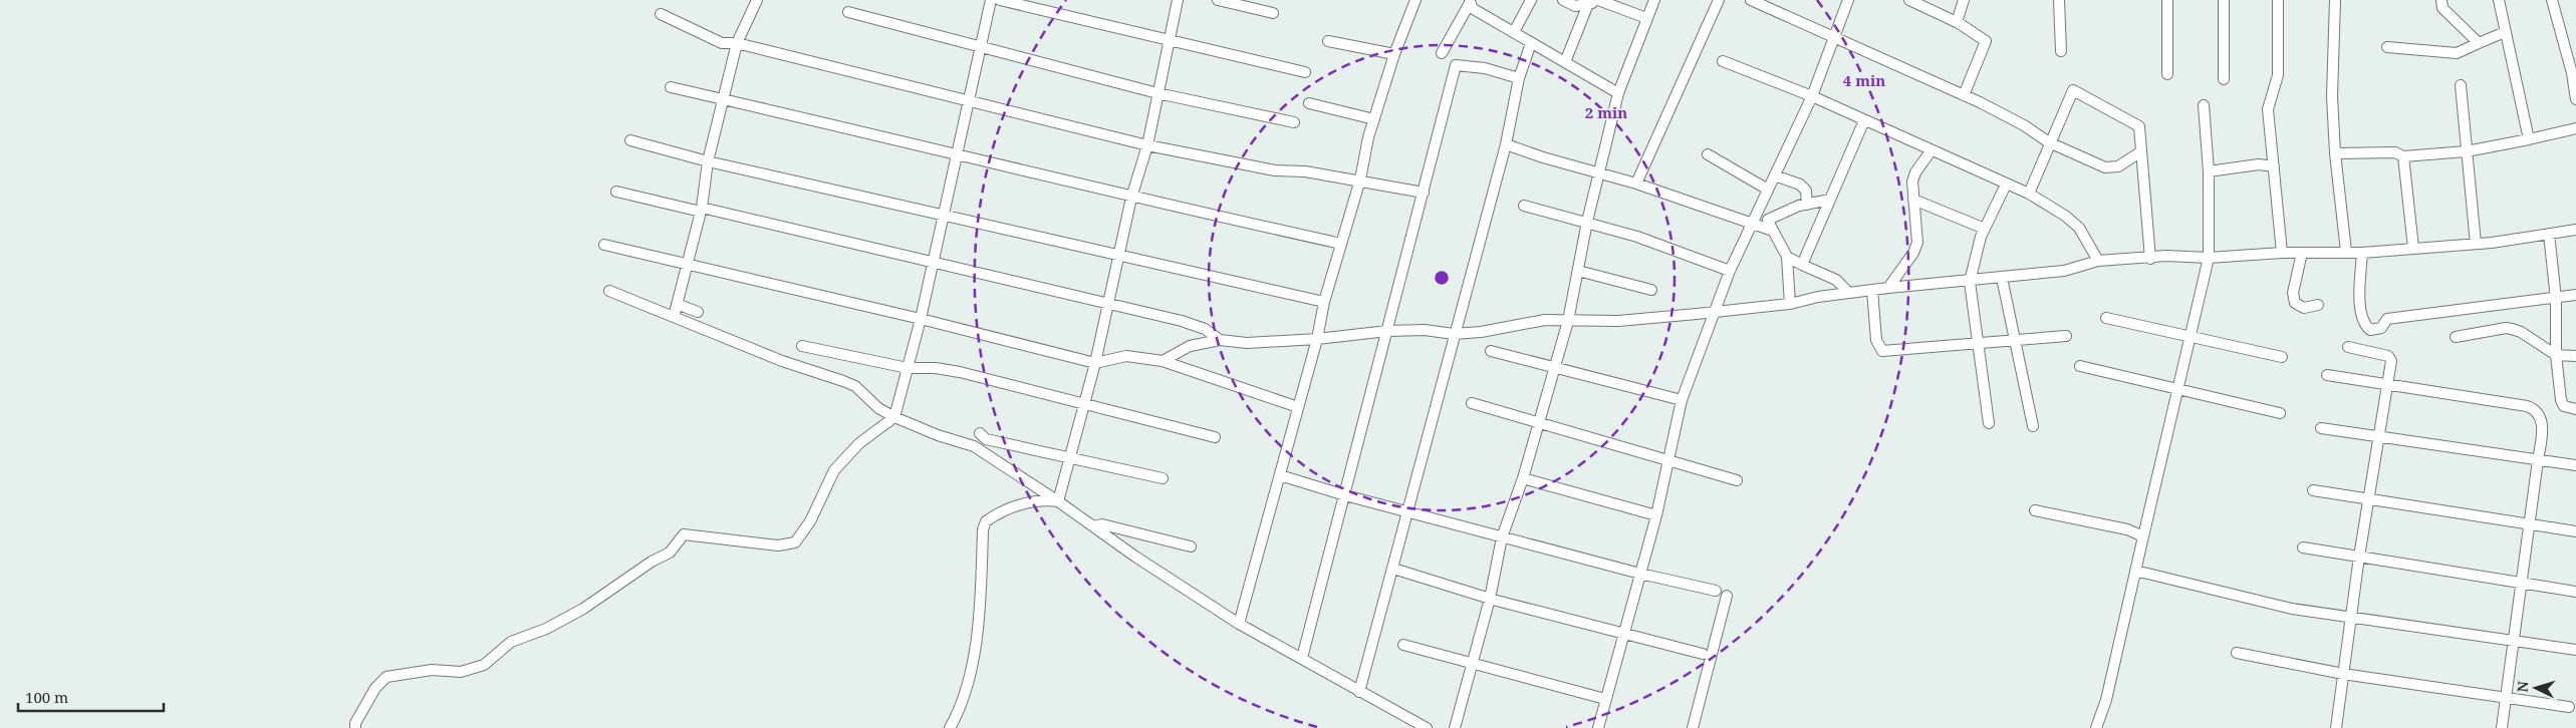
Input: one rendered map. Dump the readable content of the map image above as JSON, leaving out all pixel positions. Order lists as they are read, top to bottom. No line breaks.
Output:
{"scale_bar":"100 m","north":"left","rings":["4 min","2 min"]}
